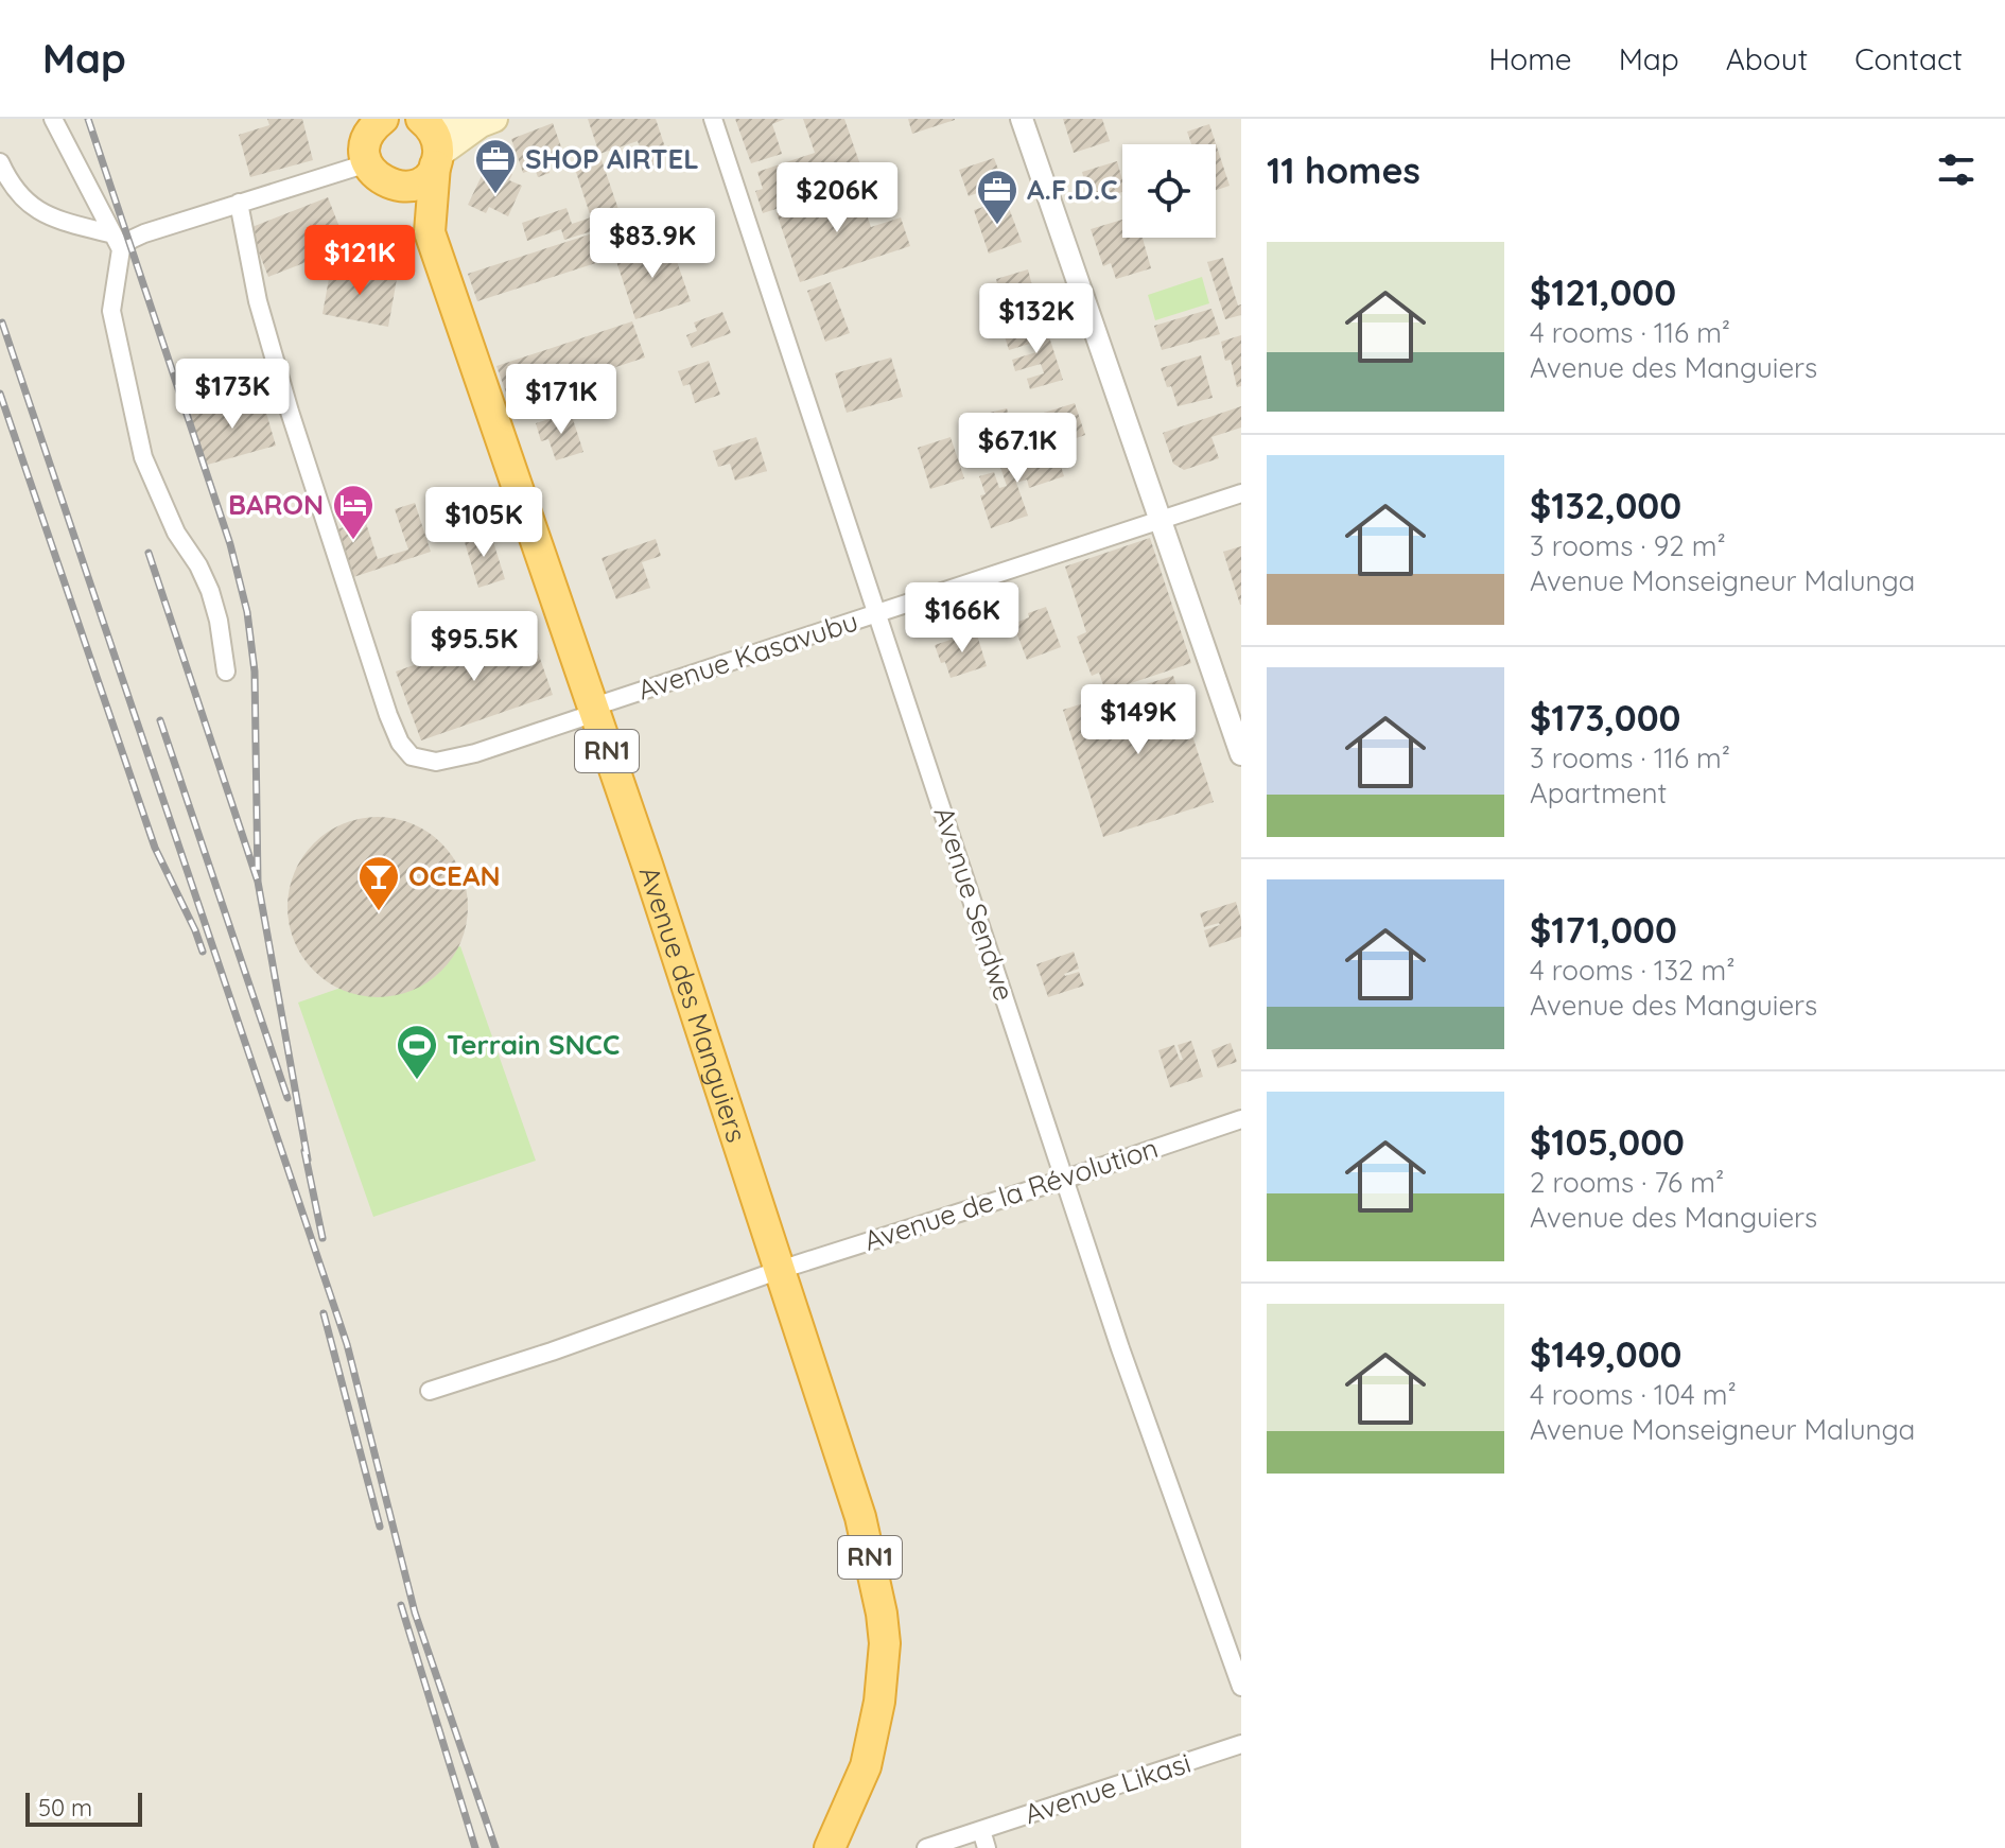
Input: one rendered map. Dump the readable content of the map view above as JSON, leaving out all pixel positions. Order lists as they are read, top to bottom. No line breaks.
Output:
{"streets":{"highway":["RN1","Avenue des Manguiers"],"street":["Avenue Kasavubu","Avenue Sendwe","Avenue de la Révolution","Avenue Likasi"]},"crossings":[["Avenue Kasavubu","Avenue Sendwe"],["Avenue Kasavubu","Avenue des Manguiers"],["RN1","Avenue des Manguiers"],["Avenue Sendwe","Avenue de la Révolution"],["Avenue des Manguiers","Avenue de la Révolution"]],"places":{"office":["SHOP AIRTEL","A.F.D.C"],"hotel":["BARON"],"bar":["OCEAN"],"sports":["Terrain SNCC"]},"scale_bar":"50 m","page":{"header":"Map","nav":["Home","Map","About","Contact"],"heading":"11 homes","price":["$206K","$83.9K","$121K","$132K","$173K","$171K","$67.1K","$105K","$166K","$95.5K","$149K"],"list":[{"name":"$121,000","note":"4 rooms · 116 m² · Avenue des Manguiers"},{"name":"$132,000","note":"3 rooms · 92 m² · Avenue Monseigneur Malunga"},{"name":"$173,000","note":"3 rooms · 116 m² · Apartment"},{"name":"$171,000","note":"4 rooms · 132 m² · Avenue des Manguiers"},{"name":"$105,000","note":"2 rooms · 76 m² · Avenue des Manguiers"},{"name":"$149,000","note":"4 rooms · 104 m² · Avenue Monseigneur Malunga"}],"scale":"50 m"}}
